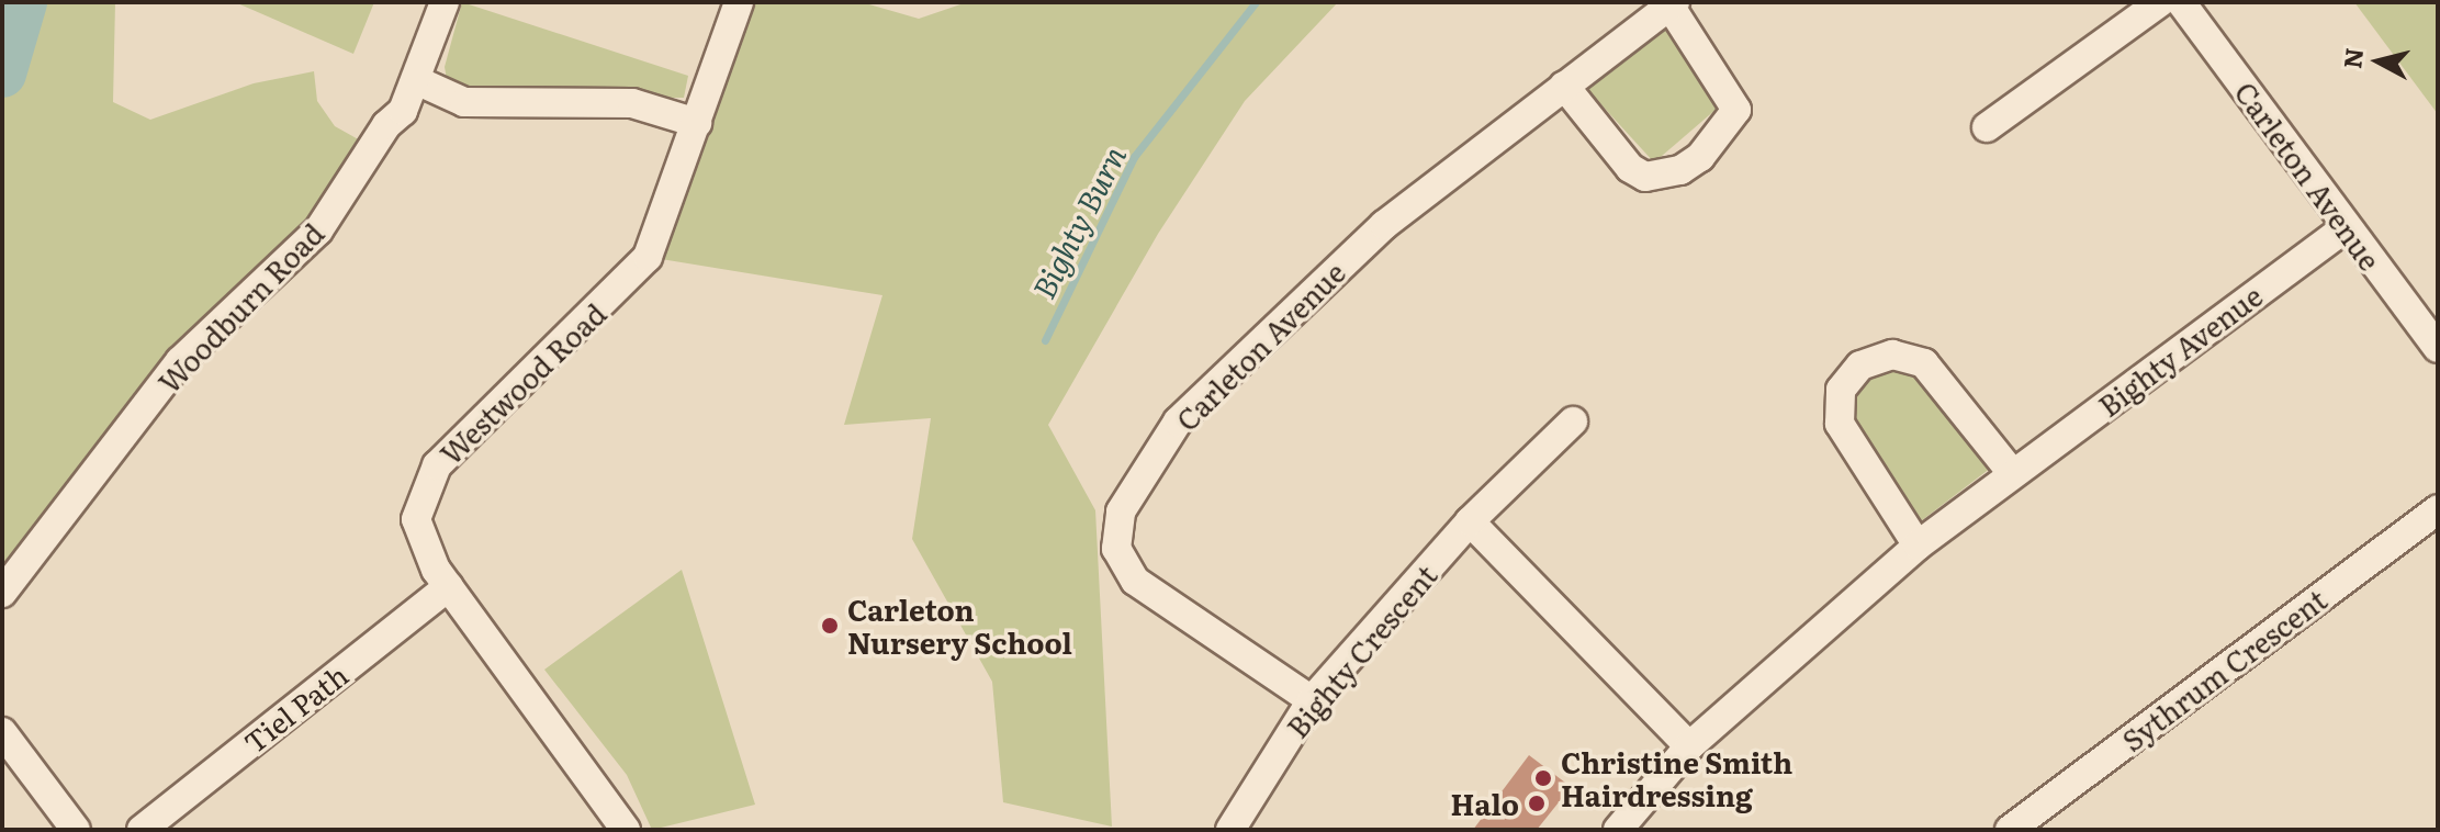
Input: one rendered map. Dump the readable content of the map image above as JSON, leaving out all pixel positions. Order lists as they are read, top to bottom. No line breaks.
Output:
{"streets":{"street":["Carleton Avenue","Woodburn Road","Bighty Avenue","Westwood Road","Bighty Crescent","Sythrum Crescent","Tiel Path"]},"crossings":[["Carleton Avenue","Bighty Avenue"],["Carleton Avenue","Bighty Crescent"],["Westwood Road","Tiel Path"]],"water":["Bighty Burn"],"places":["Carleton Nursery School","Christine Smith Hairdressing","Halo"],"north":"left"}
